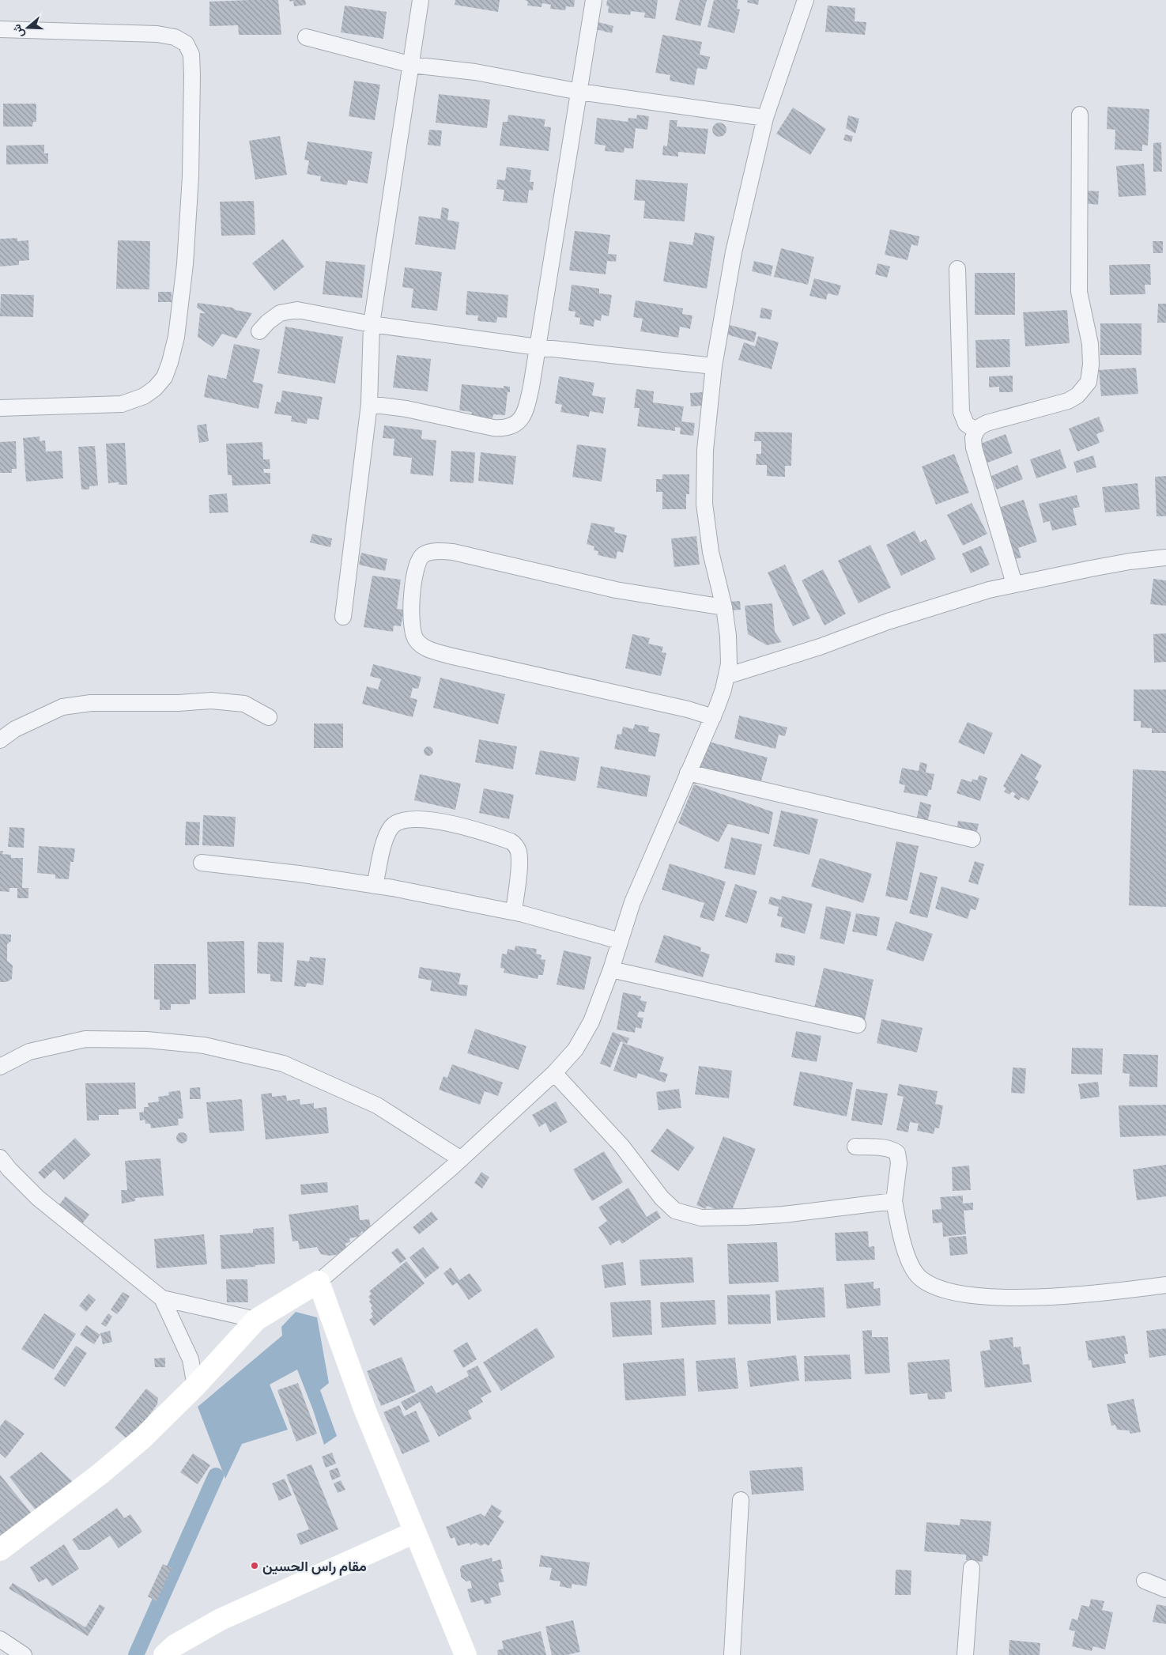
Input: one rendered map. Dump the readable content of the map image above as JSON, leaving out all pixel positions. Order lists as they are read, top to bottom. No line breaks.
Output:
{"places":["مقام راس الحسين"],"north":"left"}
